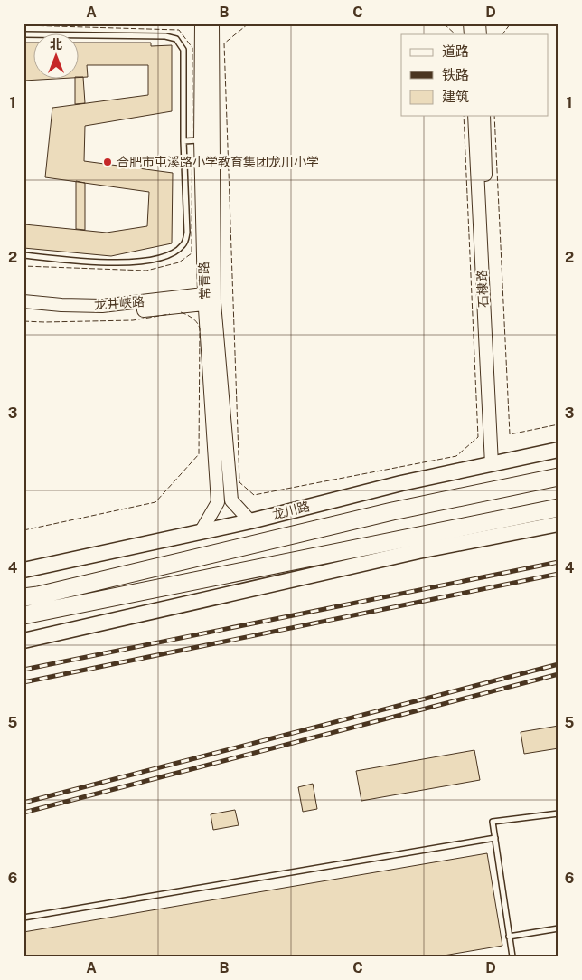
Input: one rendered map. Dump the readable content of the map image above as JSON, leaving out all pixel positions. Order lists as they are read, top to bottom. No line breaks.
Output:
{"streets":{"highway":["龙川路"],"street":["常青路","石棣路","龙井峡路"]},"crossings":[["常青路","龙井峡路"],["常青路","龙川路"],["石棣路","龙川路"]],"places":["合肥市屯溪路小学教育集团龙川小学"],"legend":["道路","铁路","建筑"],"north":"top","grid":{"columns":["A","B","C","D"],"rows":["1","2","3","4","5","6"]}}
